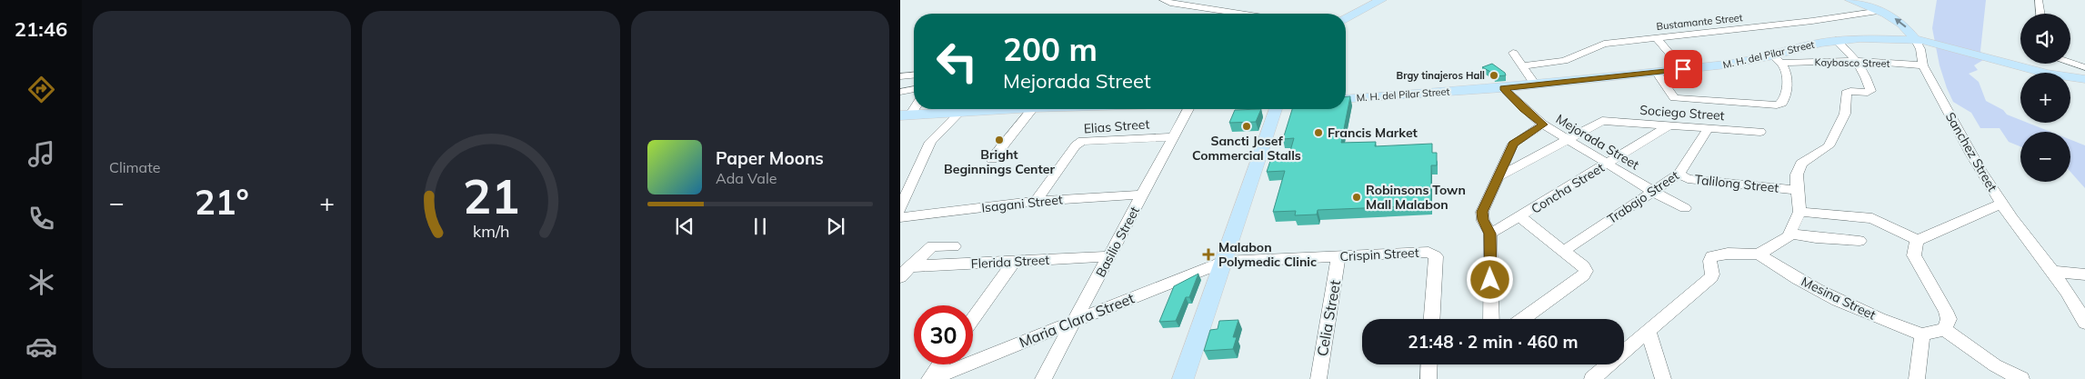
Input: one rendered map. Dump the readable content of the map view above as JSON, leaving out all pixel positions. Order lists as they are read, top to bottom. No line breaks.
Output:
{"streets":{"main road":["M. H. del Pilar Street"],"street":["Bustamante Street","Kaybasco Street","Sociego Street","Elias Street","Mejorada Street","Sanchez Street","Talilong Street","Concha Street","Trabajo Street","Isagani Street","Basilio Street","Crispin Street","Flerida Street","Mesina Street","Celia Street","Maria Clara Street"]},"crossings":[["M. H. del Pilar Street","Kaybasco Street"],["M. H. del Pilar Street","Mejorada Street"],["M. H. del Pilar Street","Sanchez Street"],["Kaybasco Street","Sanchez Street"],["Sociego Street","Mejorada Street"],["Sociego Street","Concha Street"],["Sociego Street","Trabajo Street"],["Elias Street","Isagani Street"],["Elias Street","Basilio Street"],["Mejorada Street","Concha Street"],["Mejorada Street","Trabajo Street"],["Talilong Street","Trabajo Street"],["Isagani Street","Basilio Street"],["Basilio Street","Flerida Street"],["Basilio Street","Maria Clara Street"],["Crispin Street","Celia Street"],["Crispin Street","Maria Clara Street"]],"places":{"other":["Brgy tinajeros Hall","Sancti Josef Commercial Stalls","Francis Market","Bright Beginnings Center","Robinsons Town Mall Malabon"],"health":["Malabon Polymedic Clinic"]},"page":{"tabs":"21:46","tile":"Climate","map_buttons":["+","−"],"turn":["200 m","Mejorada Street"],"song":["Paper Moons","Ada Vale"],"heat":["−","21°","+"],"limit":"30","trip":"21:48 · 2 min · 460 m","gauge":["21","km/h"]}}
